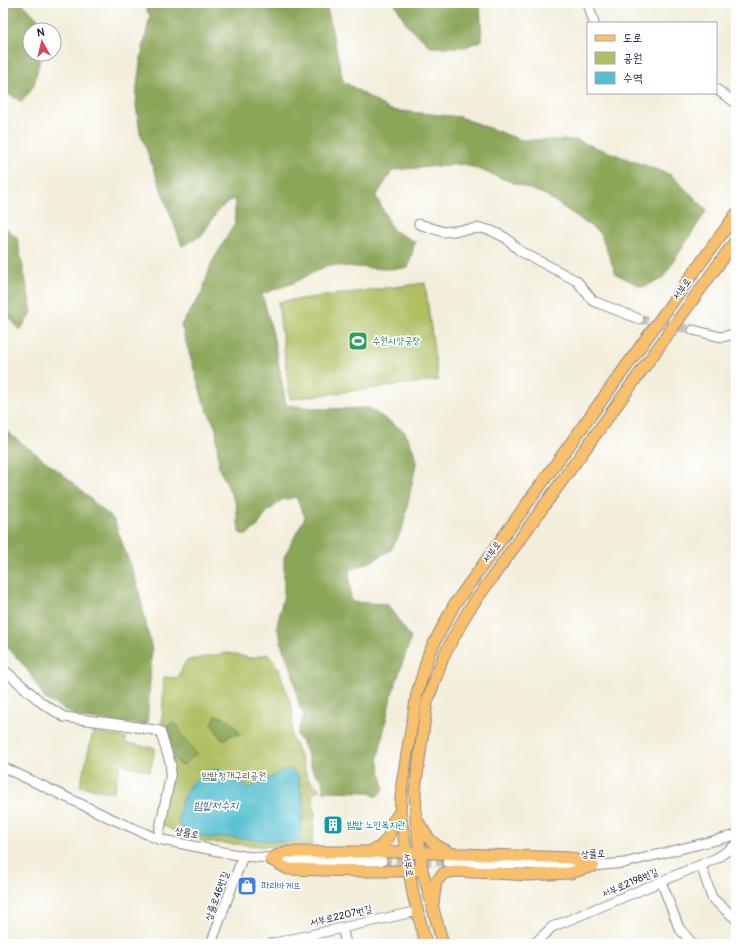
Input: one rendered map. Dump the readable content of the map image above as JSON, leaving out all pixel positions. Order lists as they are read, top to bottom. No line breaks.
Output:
{"streets":{"main road":["서부로"],"street":["상률로","서부로2198번길","상률로46번길","서부로2207번길"]},"crossings":[["서부로","서부로2207번길"],["상률로","상률로46번길"]],"water":["밤밭저수지"],"parks":["밤밭청개구리공원"],"places":{"sports":["수원시양궁장"],"building":["밤밭 노인복지관"],"shop":["파리바게뜨"]},"legend":["도로","공원","수역"],"north":"top"}
